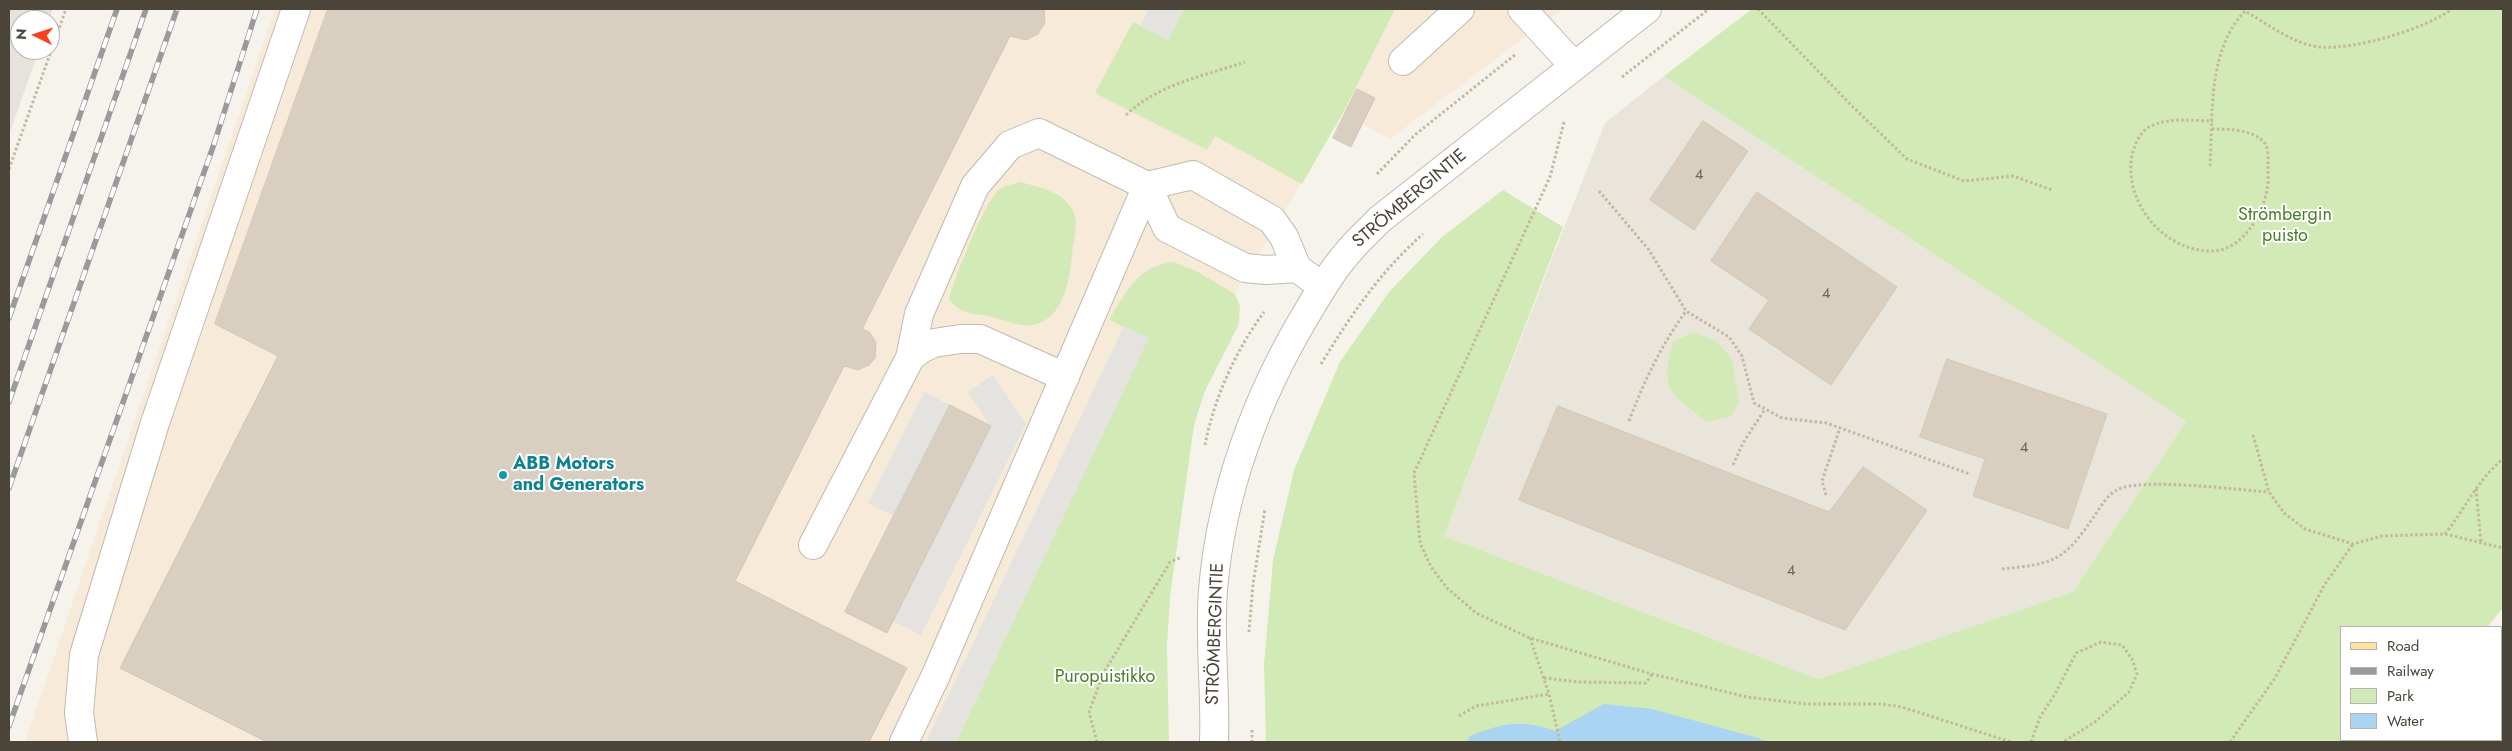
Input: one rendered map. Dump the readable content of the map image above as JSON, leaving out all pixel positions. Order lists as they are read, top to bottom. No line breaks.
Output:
{"streets":{"street":["STRÖMBERGINTIE"]},"parks":["Strömbergin puisto","Puropuistikko"],"places":["ABB Motors and Generators"],"house_numbers":["4","4","4","4"],"legend":["Road","Railway","Park","Water"],"north":"left"}
